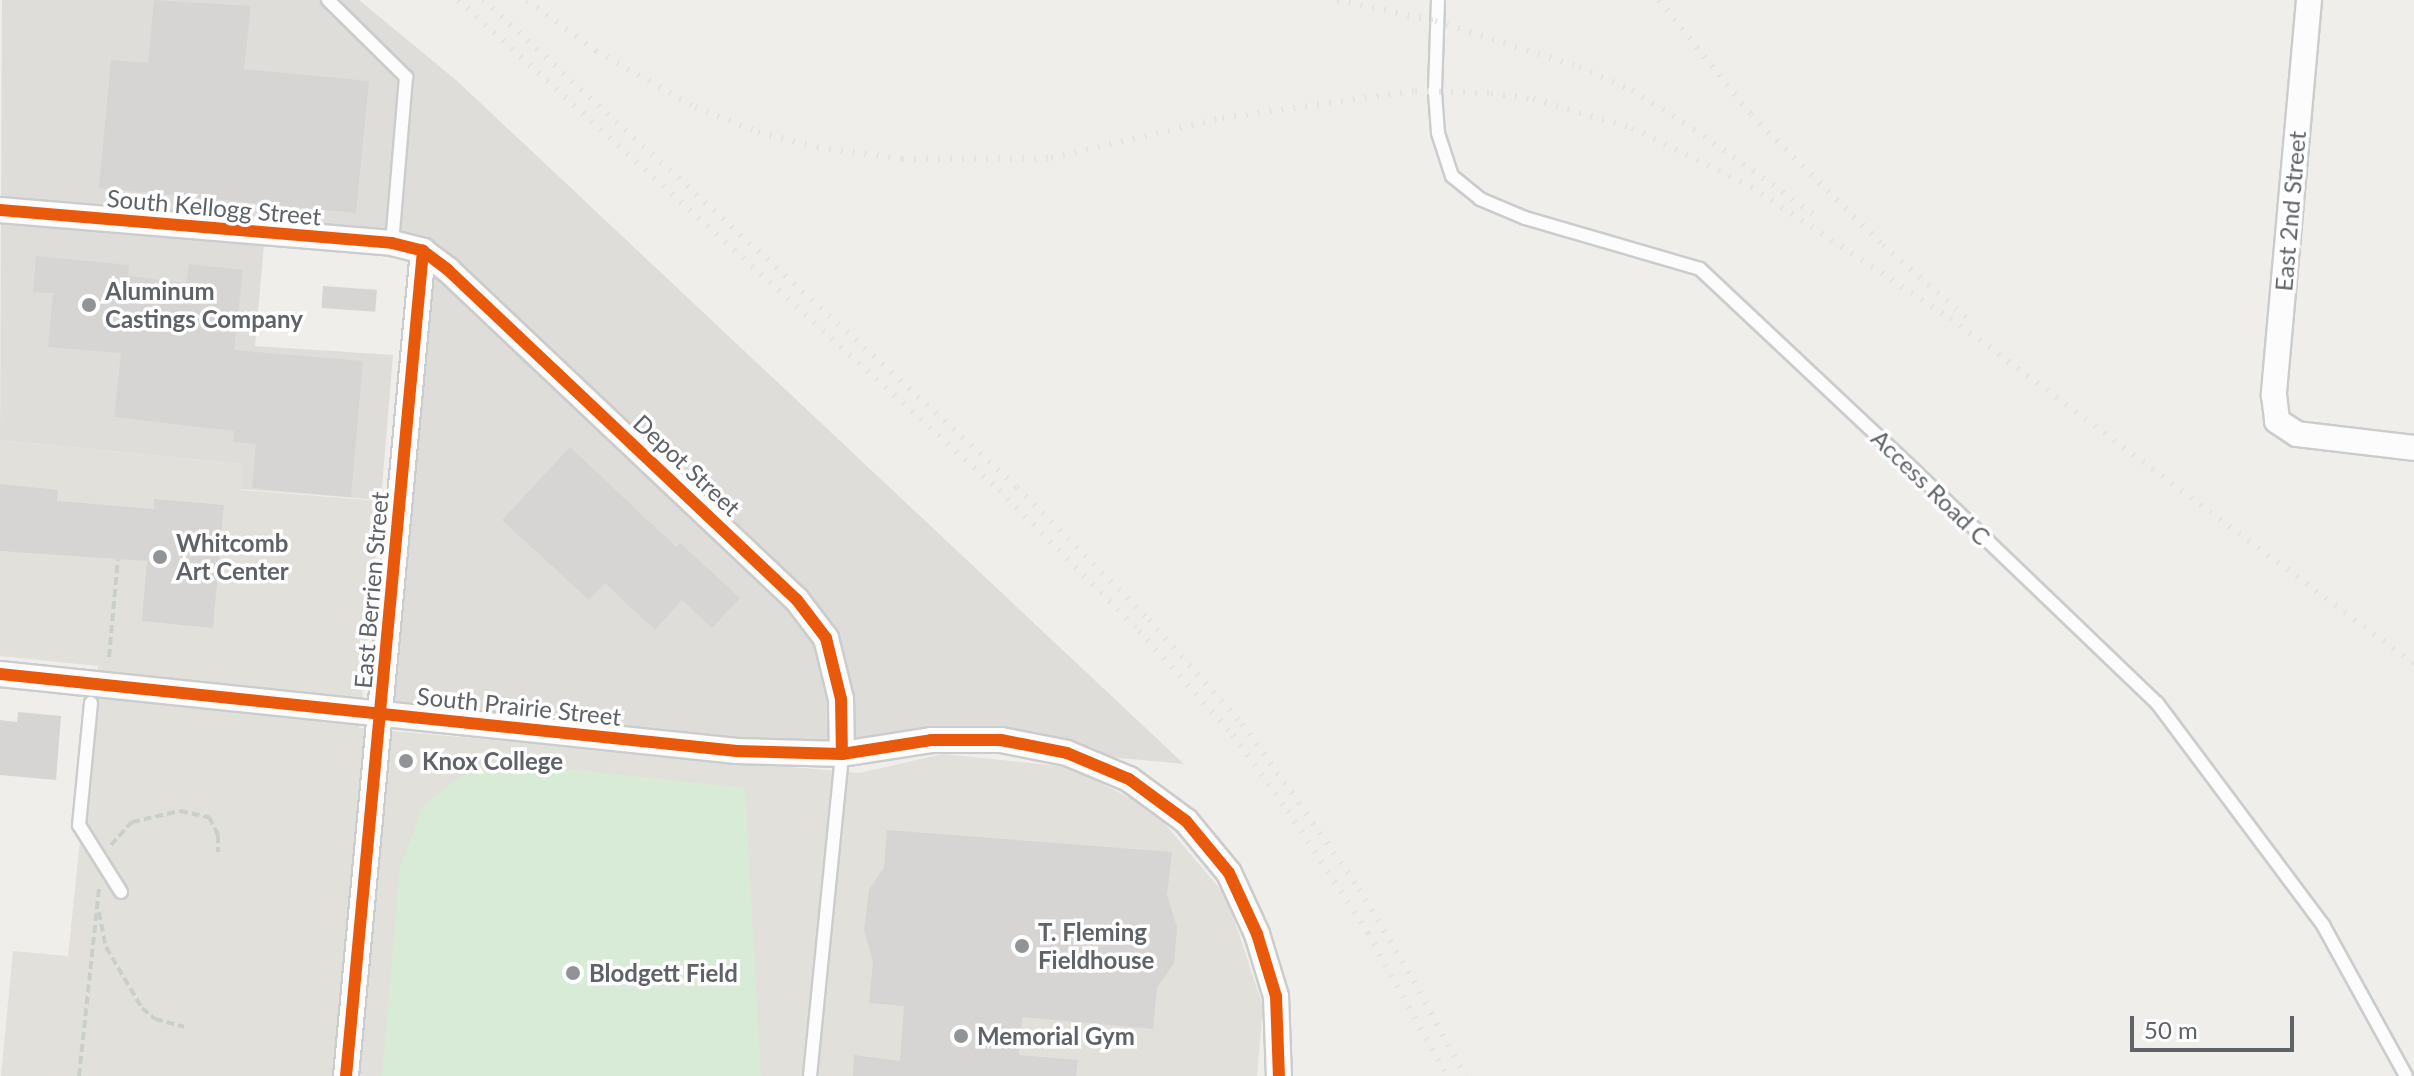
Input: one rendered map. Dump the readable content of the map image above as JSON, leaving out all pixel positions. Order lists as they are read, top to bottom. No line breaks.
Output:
{"streets":{"street":["South Kellogg Street","East 2nd Street","Depot Street","East Berrien Street","South Prairie Street"],"lane":["Access Road C"]},"crossings":[["South Kellogg Street","Depot Street"],["South Kellogg Street","East Berrien Street"],["Depot Street","East Berrien Street"],["Depot Street","South Prairie Street"],["East Berrien Street","South Prairie Street"]],"places":["Aluminum Castings Company","Whitcomb Art Center","Knox College","T. Fleming Fieldhouse","Blodgett Field","Memorial Gym"],"scale_bar":"50 m"}
